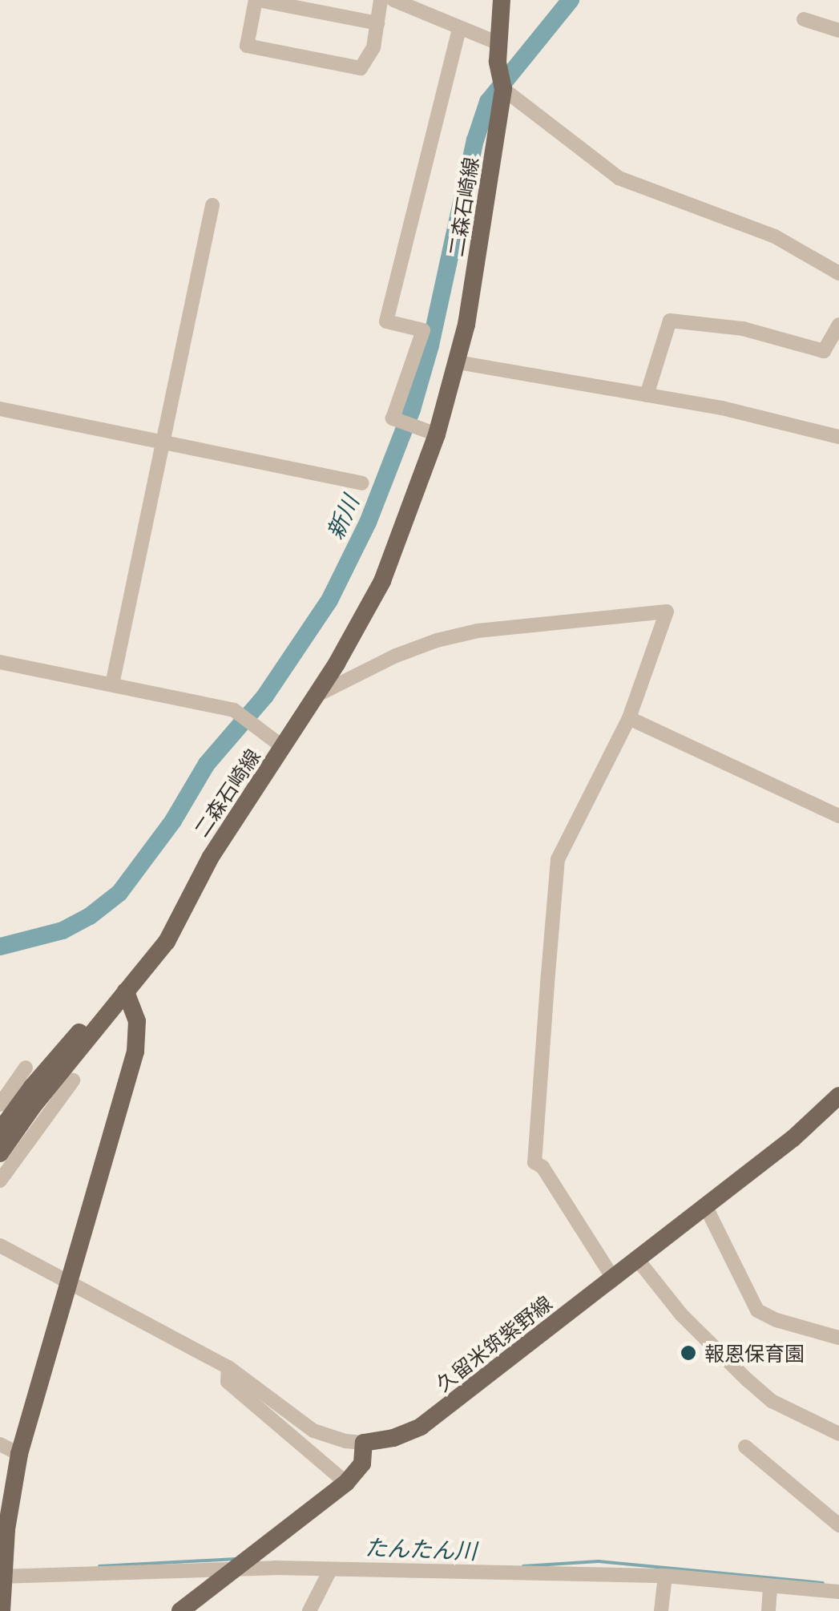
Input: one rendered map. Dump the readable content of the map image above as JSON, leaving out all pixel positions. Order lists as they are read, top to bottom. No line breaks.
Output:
{"streets":{"main road":["二森石崎線","久留米筑紫野線"]},"water":["新川","たんたん川"],"places":["報恩保育園"]}
